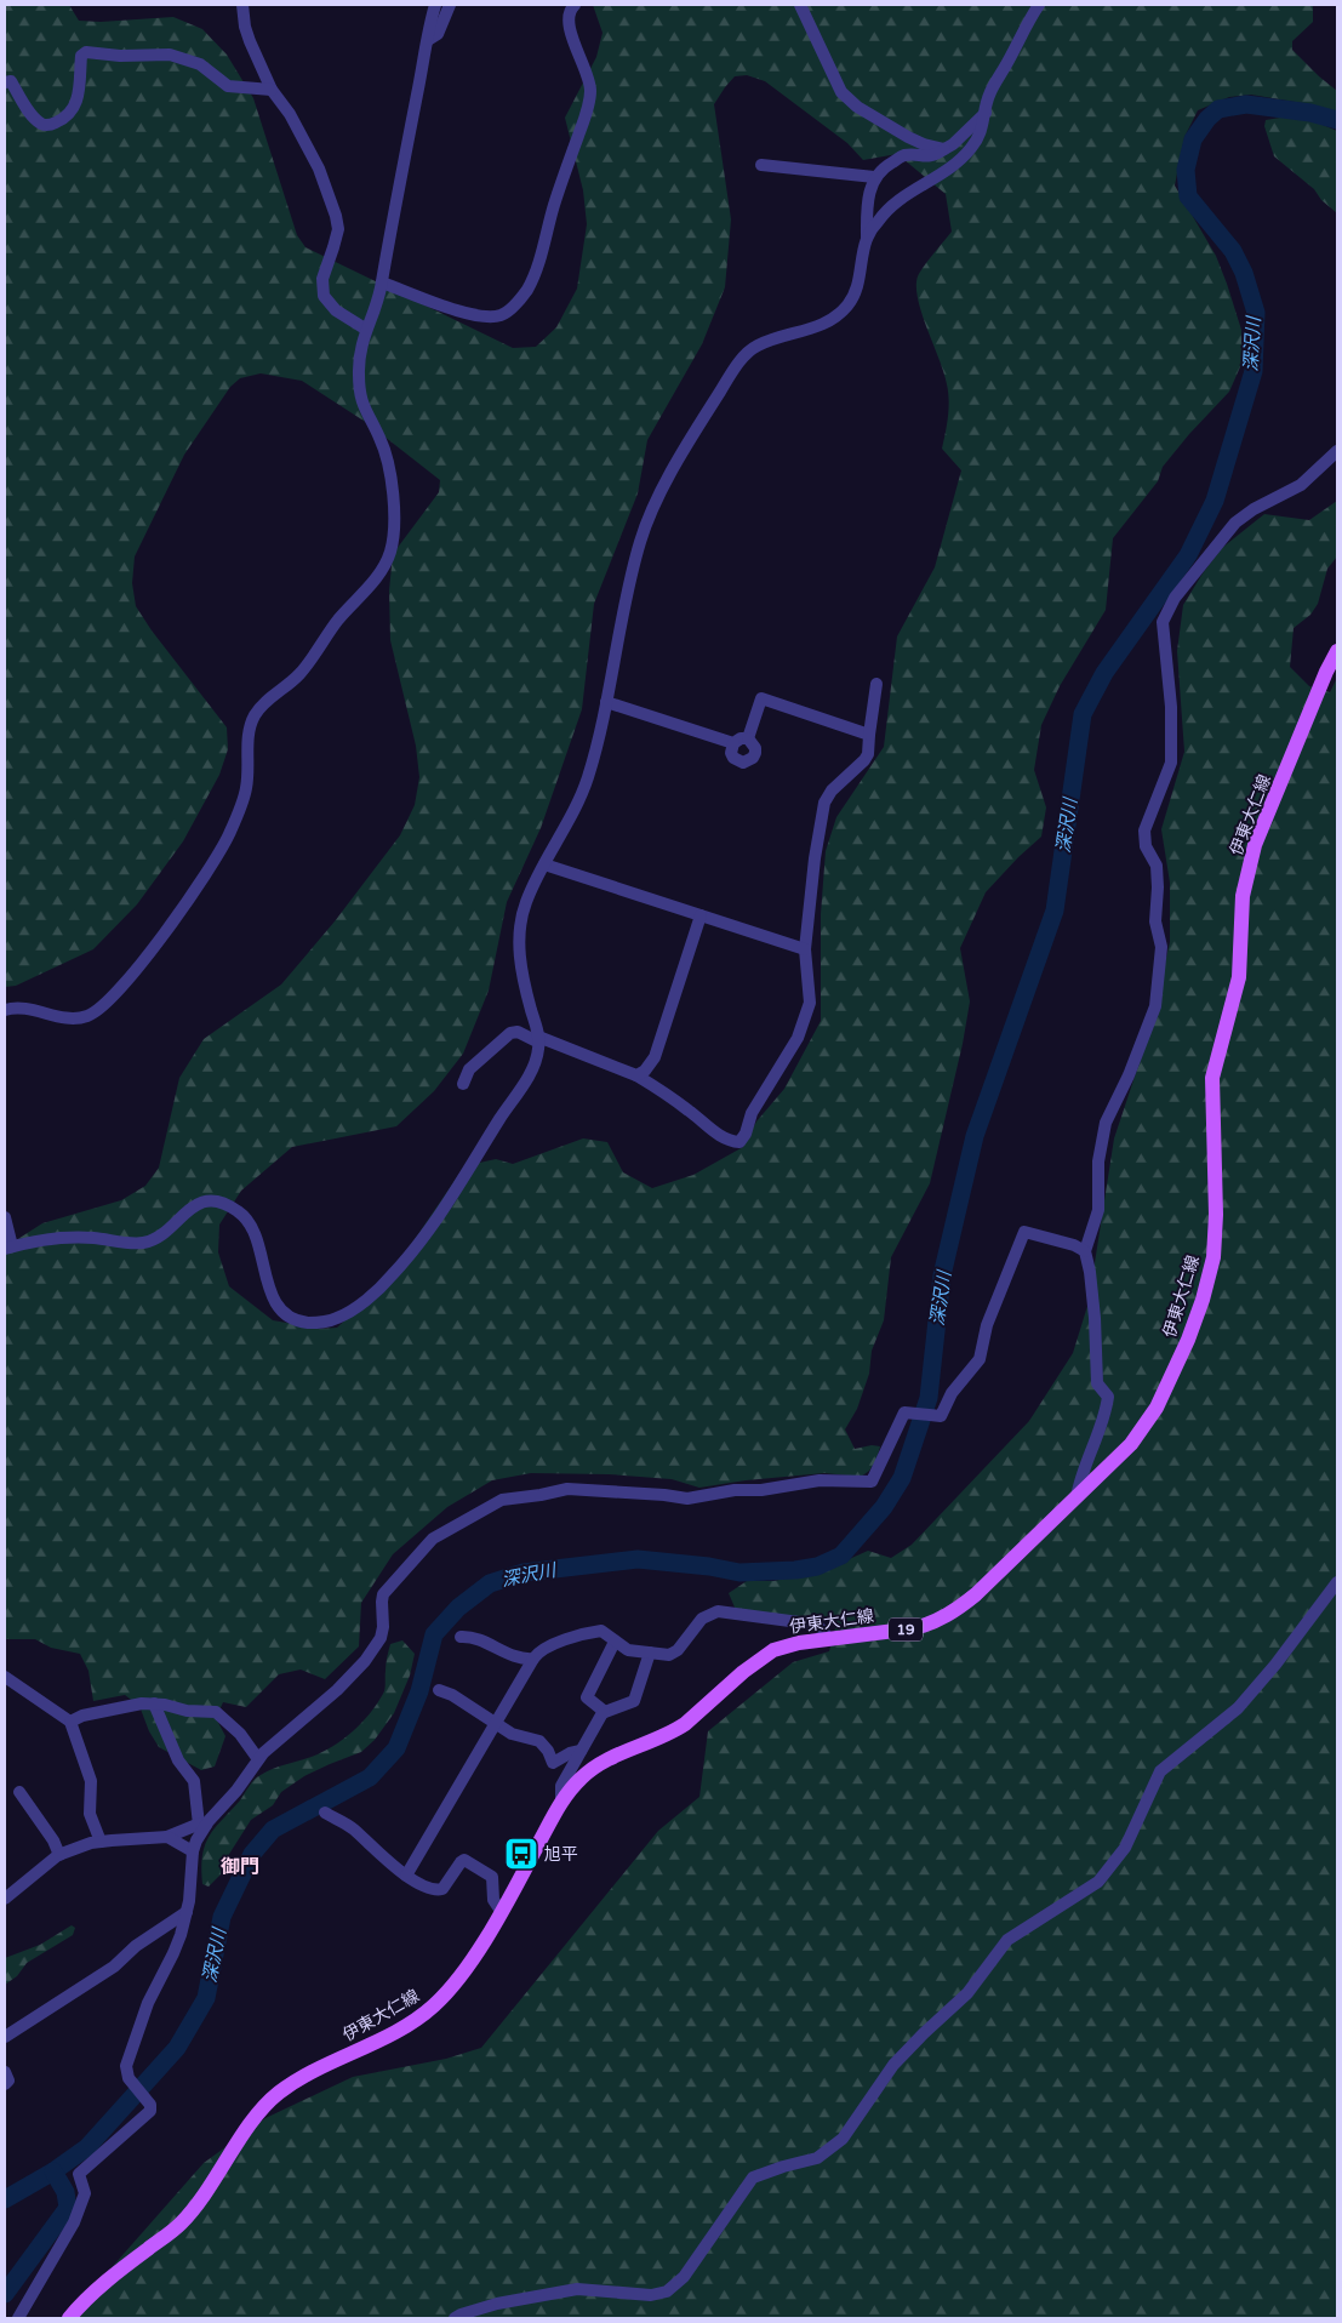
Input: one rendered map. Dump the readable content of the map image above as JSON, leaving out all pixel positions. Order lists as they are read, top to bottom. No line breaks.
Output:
{"streets":{"main road":["伊東大仁線","19"]},"districts":["御門"],"water":["深沢川"],"places":{"bus stop":["旭平"]}}
